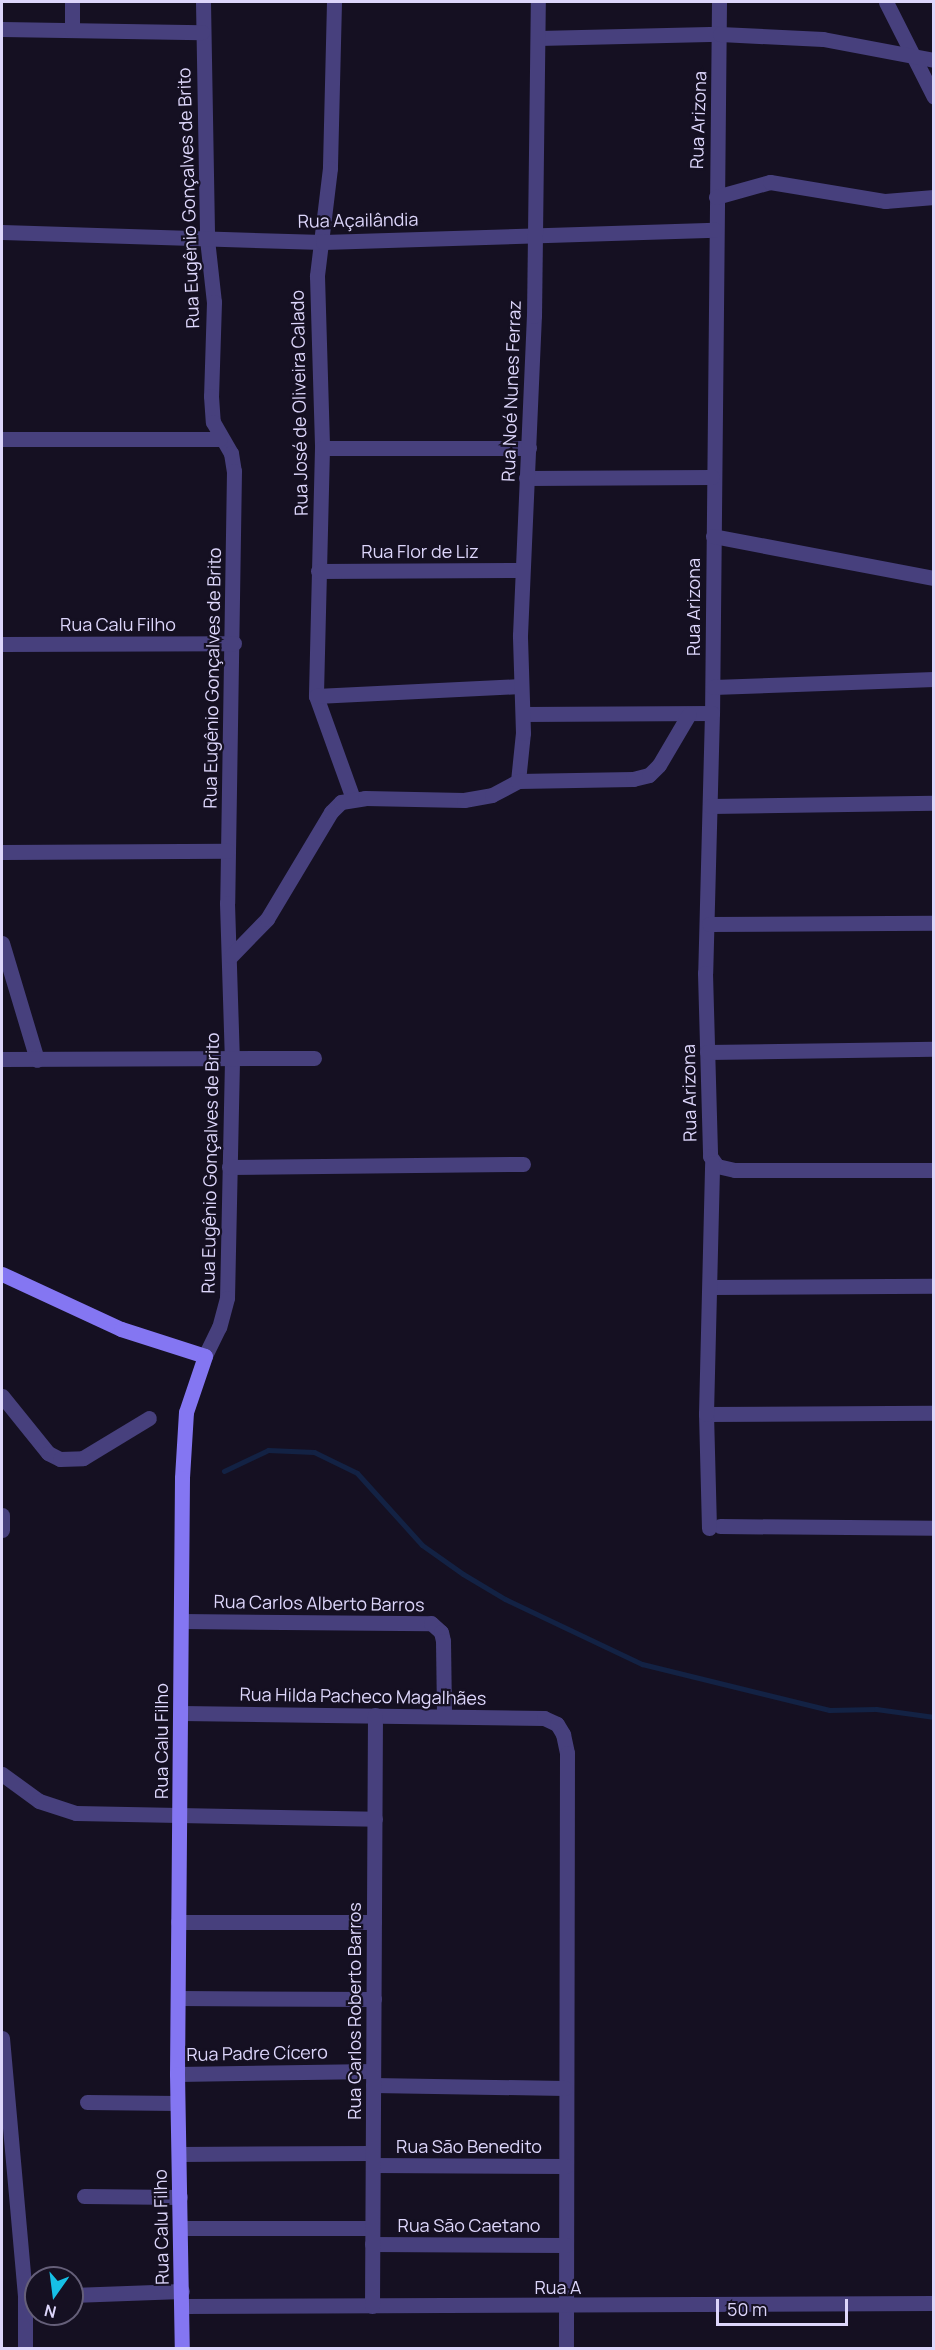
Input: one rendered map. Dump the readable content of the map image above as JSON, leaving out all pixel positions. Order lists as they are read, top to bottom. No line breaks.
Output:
{"streets":{"street":["Rua Arizona","Rua Eugênio Gonçalves de Brito","Rua Açailândia","Rua Noé Nunes Ferraz","Rua José de Oliveira Calado","Rua Flor de Liz","Rua Calu Filho","Rua Carlos Alberto Barros","Rua Hilda Pacheco Magalhães","Rua Carlos Roberto Barros","Rua Padre Cícero","Rua São Benedito","Rua São Caetano","Rua A"]},"crossings":[["Rua Arizona","Rua Açailândia"],["Rua Eugênio Gonçalves de Brito","Rua Açailândia"],["Rua Eugênio Gonçalves de Brito","Rua Calu Filho"],["Rua Açailândia","Rua Noé Nunes Ferraz"],["Rua Açailândia","Rua José de Oliveira Calado"],["Rua Noé Nunes Ferraz","Rua Flor de Liz"],["Rua José de Oliveira Calado","Rua Flor de Liz"],["Rua Calu Filho","Rua Carlos Alberto Barros"],["Rua Calu Filho","Rua Hilda Pacheco Magalhães"],["Rua Calu Filho","Rua Padre Cícero"],["Rua Calu Filho","Rua São Benedito"],["Rua Calu Filho","Rua São Caetano"],["Rua Calu Filho","Rua A"],["Rua Carlos Alberto Barros","Rua Hilda Pacheco Magalhães"],["Rua Hilda Pacheco Magalhães","Rua Carlos Roberto Barros"],["Rua Hilda Pacheco Magalhães","Rua Padre Cícero"],["Rua Carlos Roberto Barros","Rua Padre Cícero"],["Rua Carlos Roberto Barros","Rua São Benedito"],["Rua Carlos Roberto Barros","Rua São Caetano"],["Rua Carlos Roberto Barros","Rua A"]],"scale_bar":"50 m","north":"bottom"}
